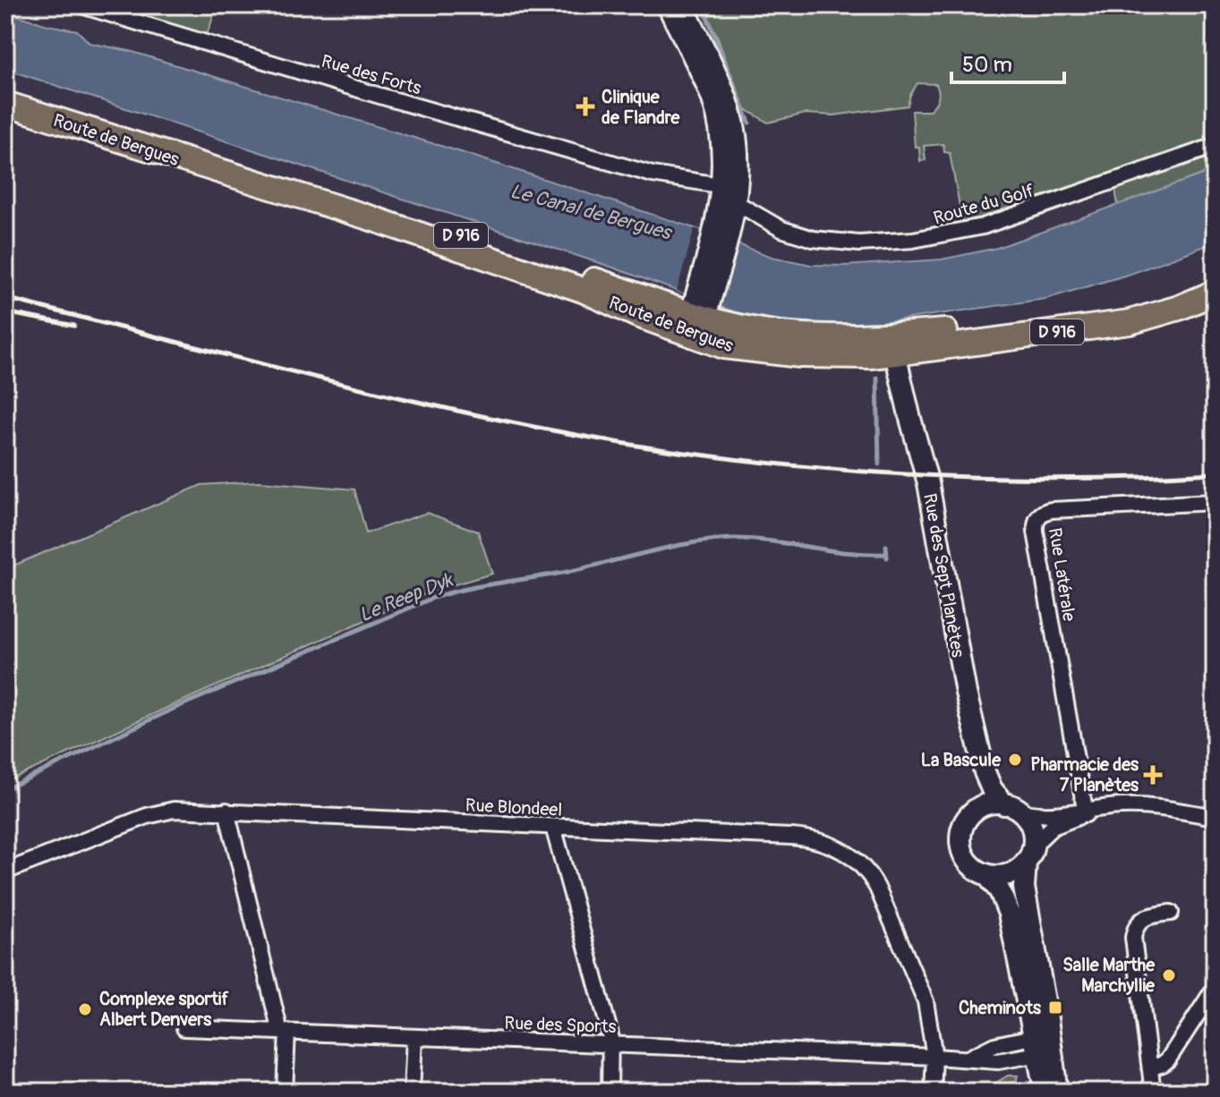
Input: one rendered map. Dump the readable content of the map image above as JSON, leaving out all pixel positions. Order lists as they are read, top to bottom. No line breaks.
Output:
{"streets":{"main road":["Route de Bergues","D 916"],"street":["Rue des Forts","Route du Golf","Rue Latérale","Rue des Sept Planètes","Rue Blondeel","Rue des Sports"]},"crossings":[["Rue des Forts","Route du Golf"],["Route de Bergues","Rue des Sept Planètes"],["Rue Blondeel","Rue des Sports"]],"water":["Le Canal de Bergues","Le Reep Dyk"],"places":{"health":["Clinique de Flandre","Pharmacie des 7 Planètes"],"other":["La Bascule","Salle Marthe Marchyllie","Complexe sportif Albert Denvers"],"transit":["Cheminots"]},"scale_bar":"50 m"}
